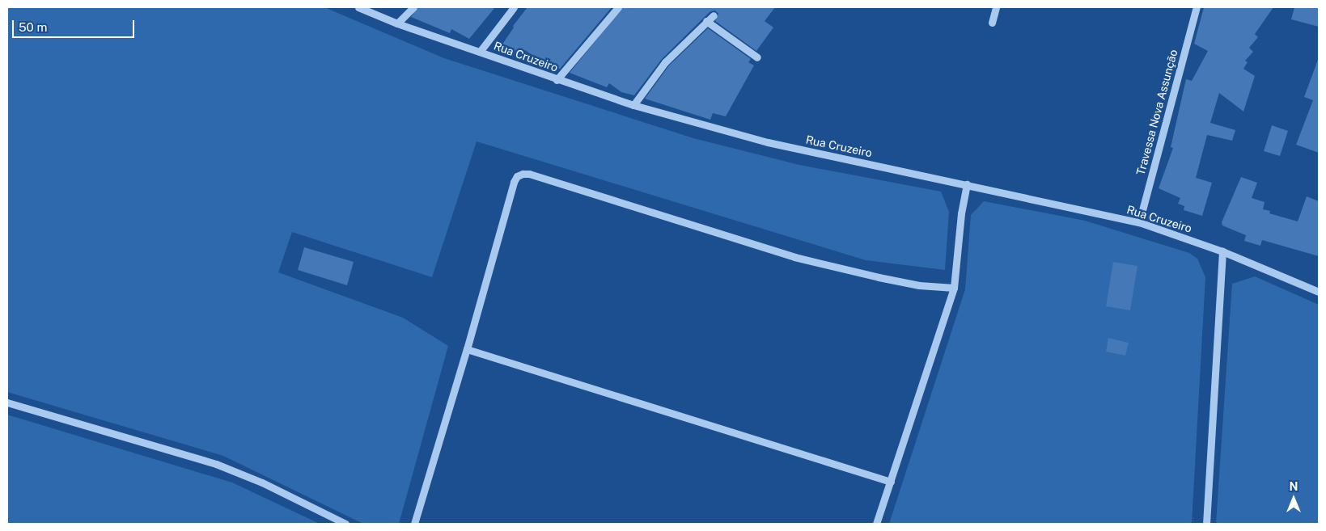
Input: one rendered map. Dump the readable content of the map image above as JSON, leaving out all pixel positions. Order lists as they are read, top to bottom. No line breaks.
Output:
{"streets":{"street":["Rua Cruzeiro","Travessa Nova Assunção"]},"crossings":[["Rua Cruzeiro","Travessa Nova Assunção"]],"scale_bar":"50 m","north":"top"}
